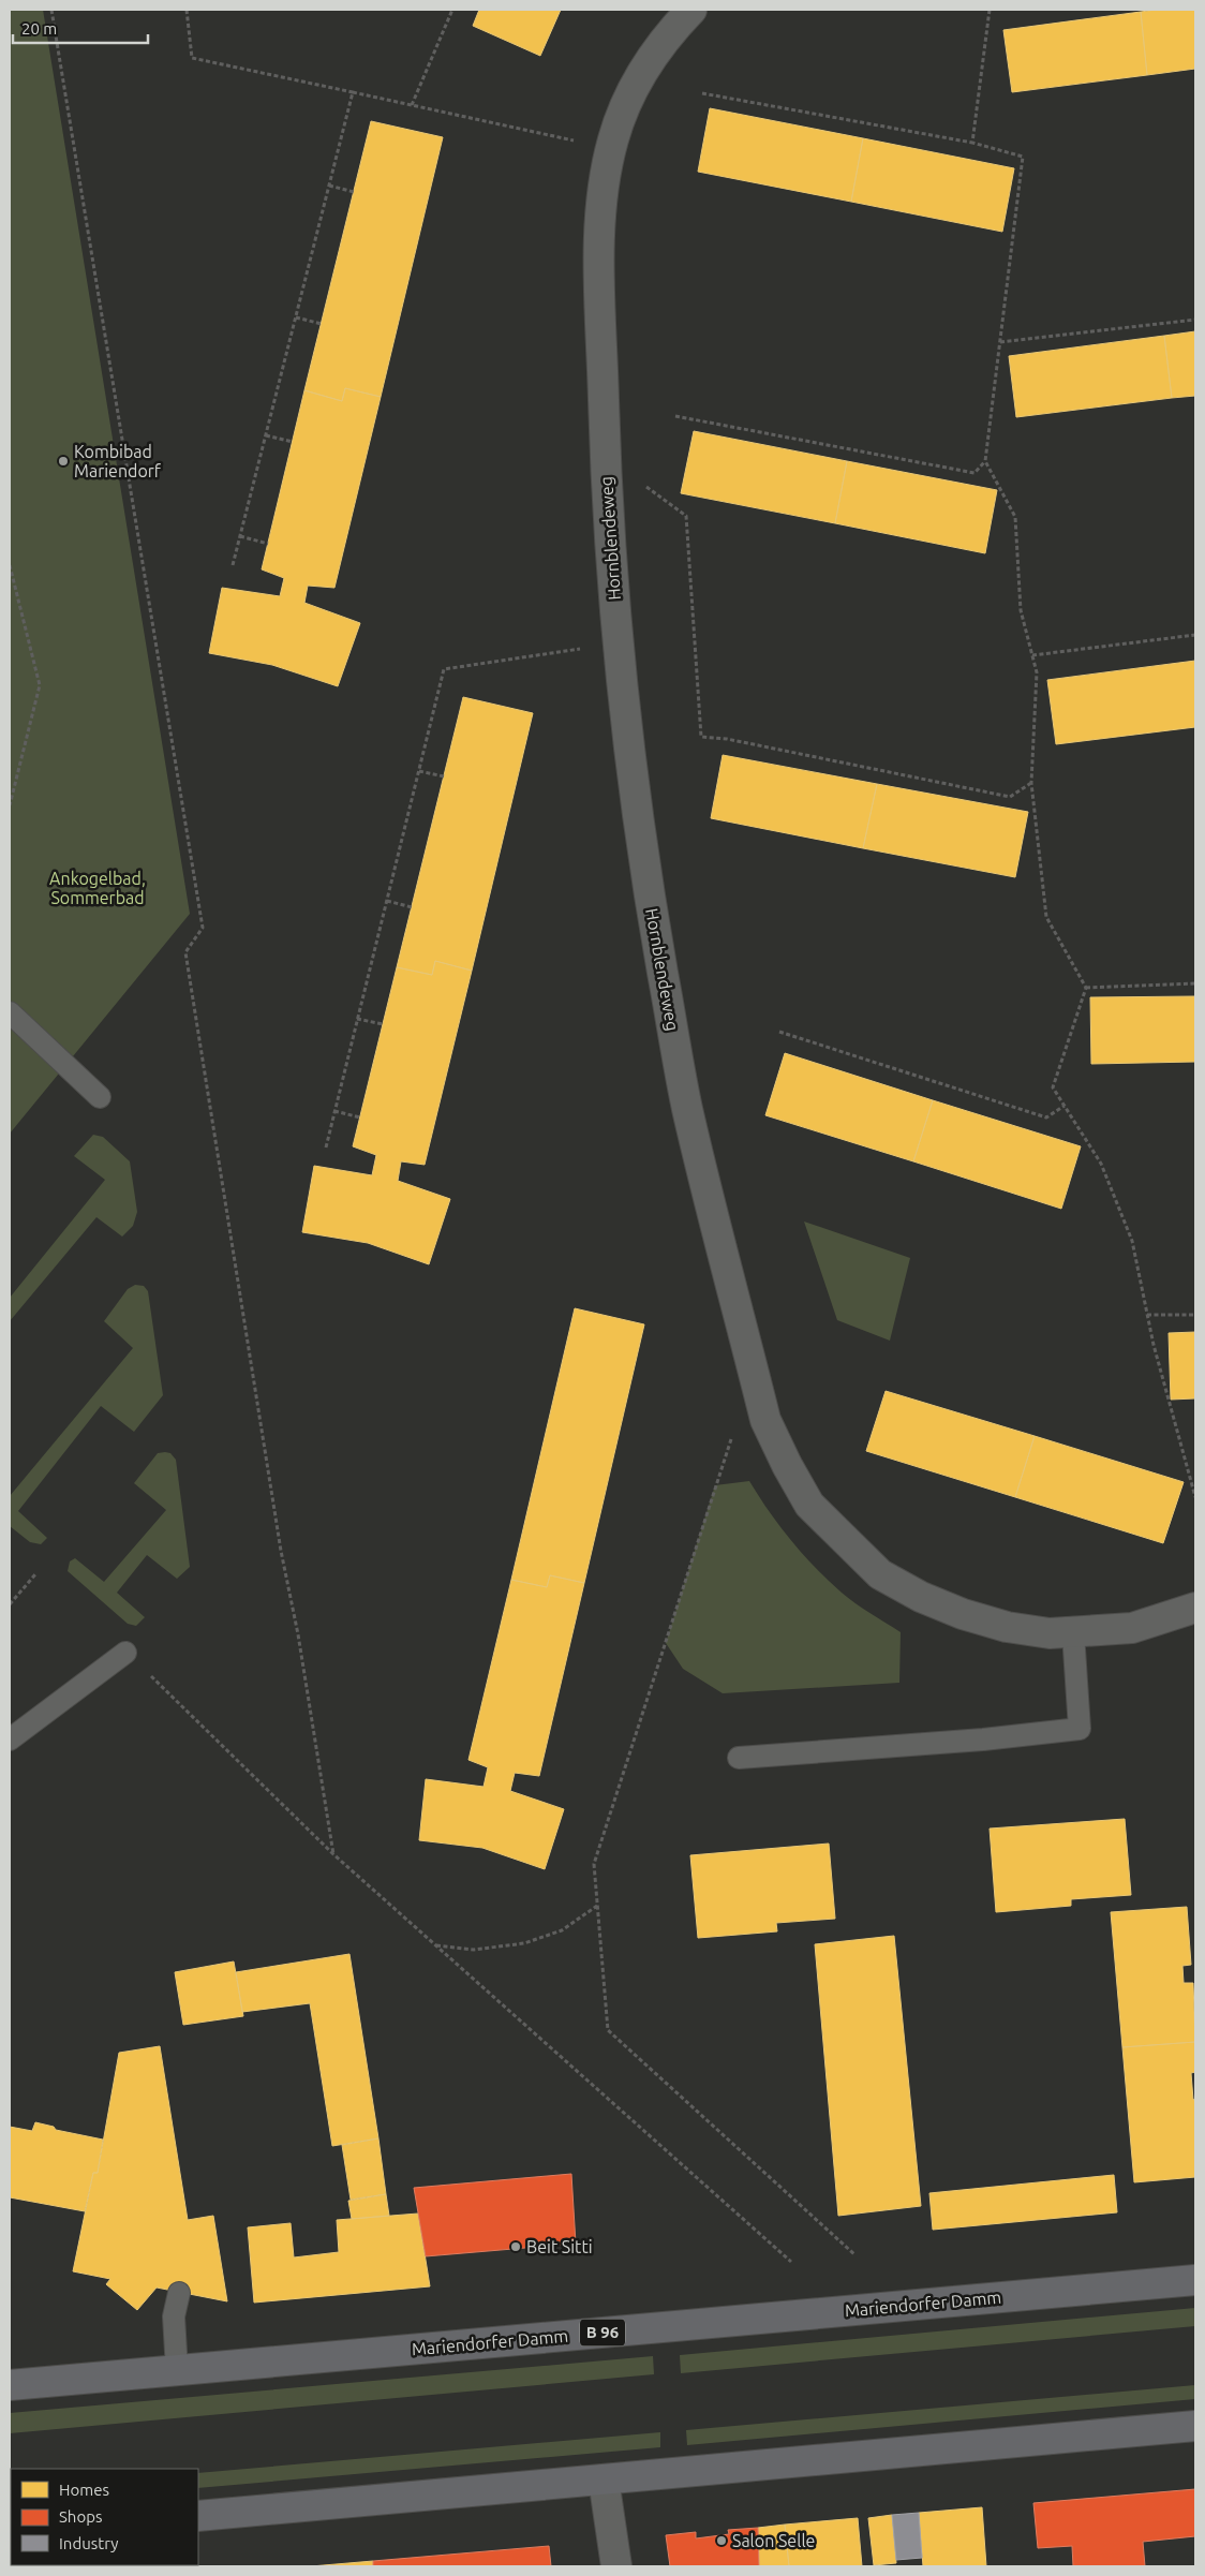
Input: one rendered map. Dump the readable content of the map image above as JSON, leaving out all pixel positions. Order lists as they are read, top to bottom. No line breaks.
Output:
{"streets":{"main road":["Mariendorfer Damm","B 96"],"street":["Hornblendeweg"]},"parks":["Ankogelbad, Sommerbad"],"places":["Kombibad Mariendorf","Beit Sitti","Salon Selle"],"legend":["Homes","Shops","Industry"],"scale_bar":"20 m"}
